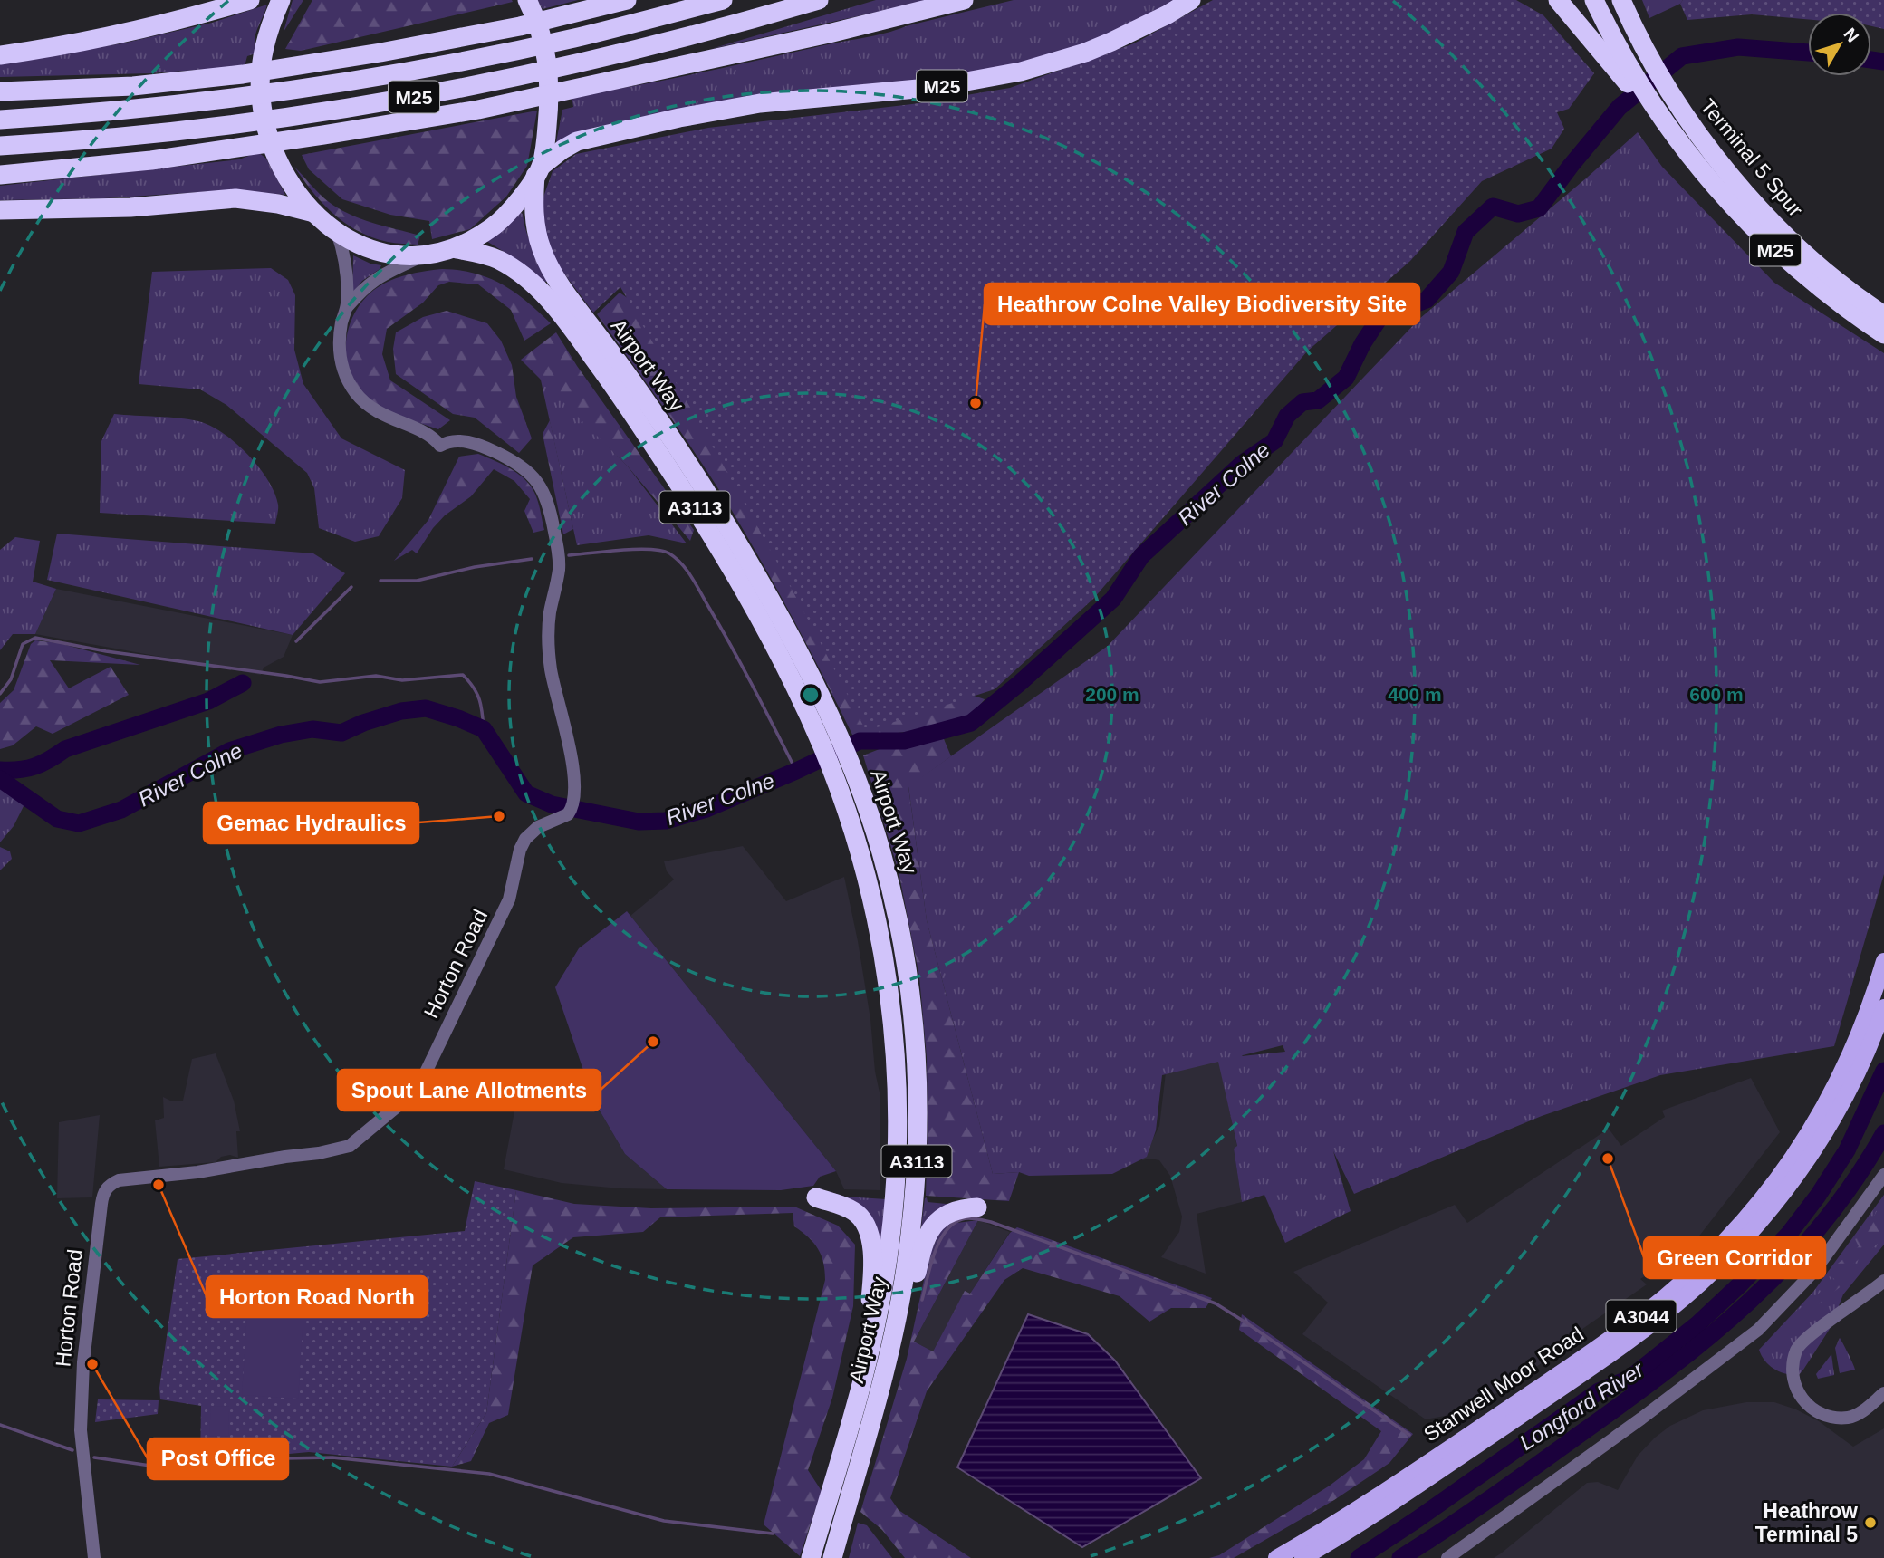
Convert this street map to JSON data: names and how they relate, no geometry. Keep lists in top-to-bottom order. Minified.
{"streets":{"highway":["M25","Terminal 5 Spur","Airport Way","A3113"],"main road":["A3044","Stanwell Moor Road"],"street":["Horton Road"]},"crossings":[["M25","Terminal 5 Spur"],["M25","Airport Way"]],"water":["River Colne","Longford River"],"places":["Heathrow Colne Valley Biodiversity Site","Gemac Hydraulics","Spout Lane Allotments","Green Corridor","Horton Road North","Post Office","Heathrow Terminal 5"],"north":"top right","rings":["200 m","400 m","600 m"]}
